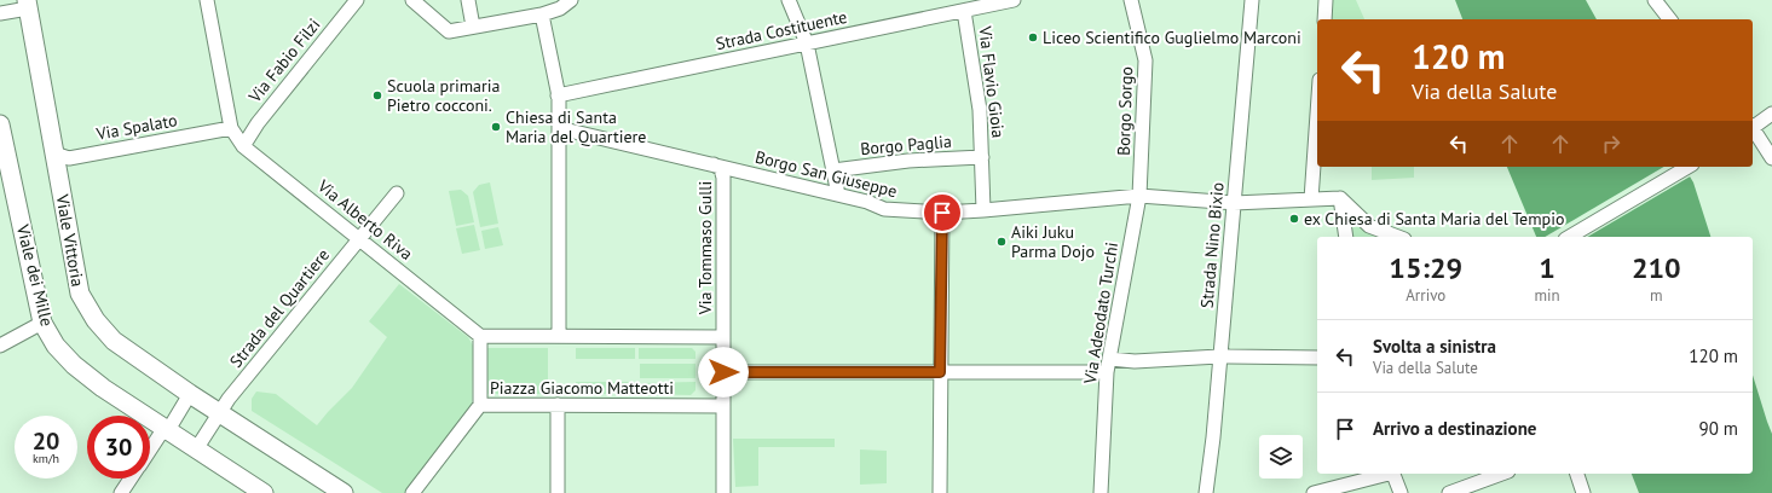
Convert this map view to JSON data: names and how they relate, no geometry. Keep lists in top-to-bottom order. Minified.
{"streets":{"main road":["Viale Vittoria","Viale dei Mille"],"street":["Strada Costituente","Via Fabio Filzi","Via Flavio Gioia","Borgo Sorgo","Via Spalato","Borgo Paglia","Borgo San Giuseppe","Via Alberto Riva","Strada Nino Bixio","Via Tommaso Gulli","Strada del Quartiere","Via Adeodato Turchi","Piazza Giacomo Matteotti"]},"crossings":[["Strada Costituente","Via Flavio Gioia"],["Via Fabio Filzi","Via Alberto Riva"],["Via Flavio Gioia","Borgo Paglia"],["Via Flavio Gioia","Borgo San Giuseppe"],["Borgo Sorgo","Borgo San Giuseppe"],["Borgo Sorgo","Via Adeodato Turchi"],["Via Spalato","Via Alberto Riva"],["Via Spalato","Viale Vittoria"],["Borgo San Giuseppe","Strada Nino Bixio"],["Borgo San Giuseppe","Via Tommaso Gulli"],["Borgo San Giuseppe","Via Adeodato Turchi"],["Via Alberto Riva","Strada del Quartiere"],["Via Alberto Riva","Piazza Giacomo Matteotti"],["Viale Vittoria","Strada del Quartiere"],["Viale dei Mille","Strada del Quartiere"]],"places":["Liceo Scientifico Guglielmo Marconi","Scuola primaria Pietro cocconi.","Chiesa di Santa Maria del Quartiere","ex Chiesa di Santa Maria del Tempio","Aiki Juku Parma Dojo"],"page":{"turn":["120 m","Via della Salute"],"eta":["15:29","Arrivo","1","min","210","m"],"list":[{"name":"Svolta a sinistra","note":"Via della Salute","value":"120 m"},{"name":"Arrivo a destinazione","value":"90 m"}],"speed":"20 km/h","limit":"30"}}
